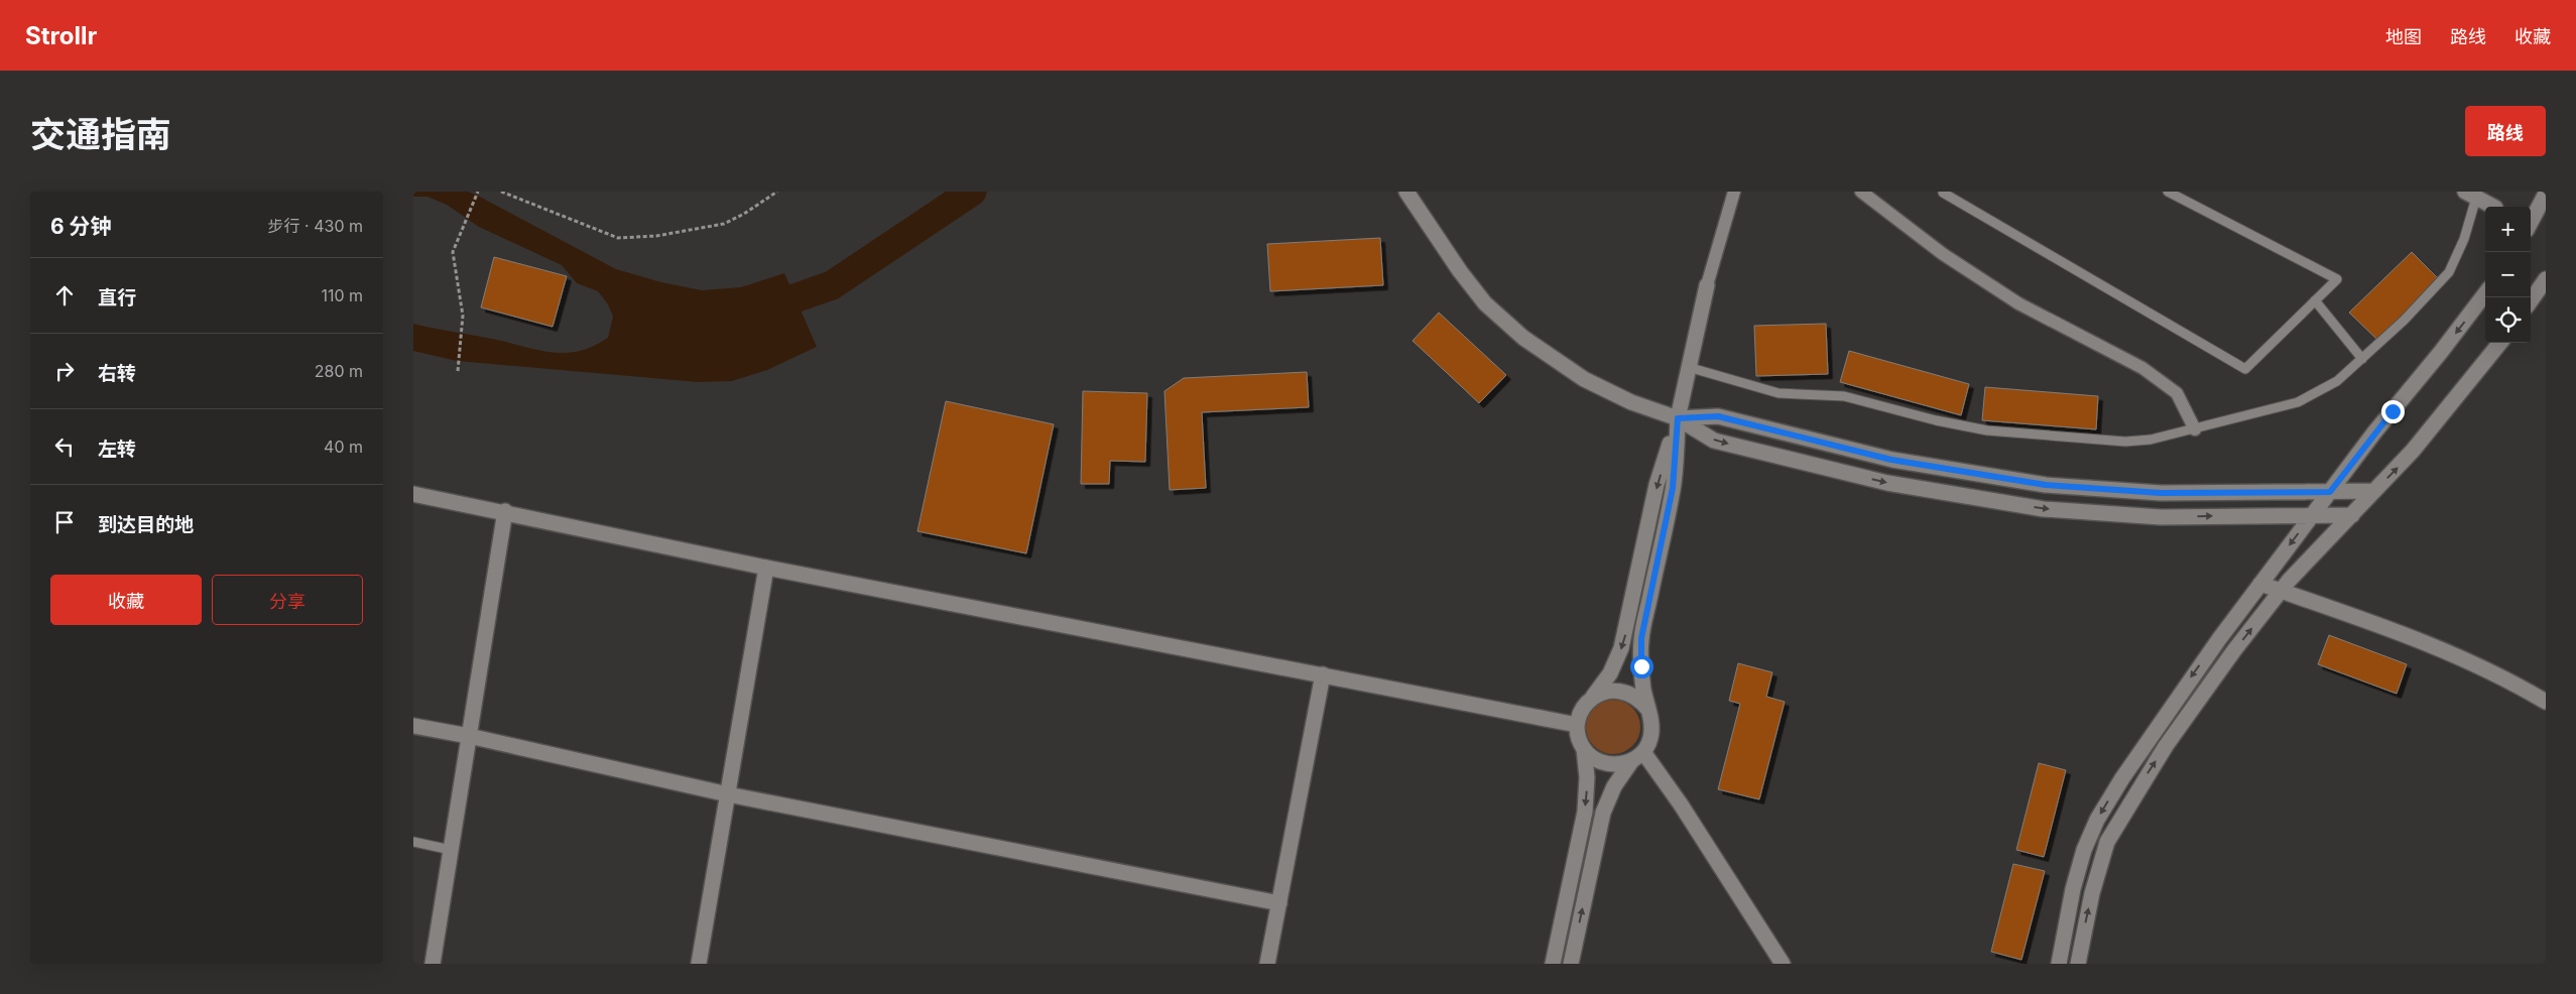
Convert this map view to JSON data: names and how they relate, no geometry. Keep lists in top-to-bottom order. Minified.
{"page":{"header":"Strollr","nav":["地图","路线","收藏"],"title":"交通指南","buttons":["路线",["收藏","分享"]],"heading":["6 分钟","步行 · 430 m"],"map_buttons":["+","−"],"list":[["直行","110 m"],["右转","280 m"],["左转","40 m"],"到达目的地"]}}
